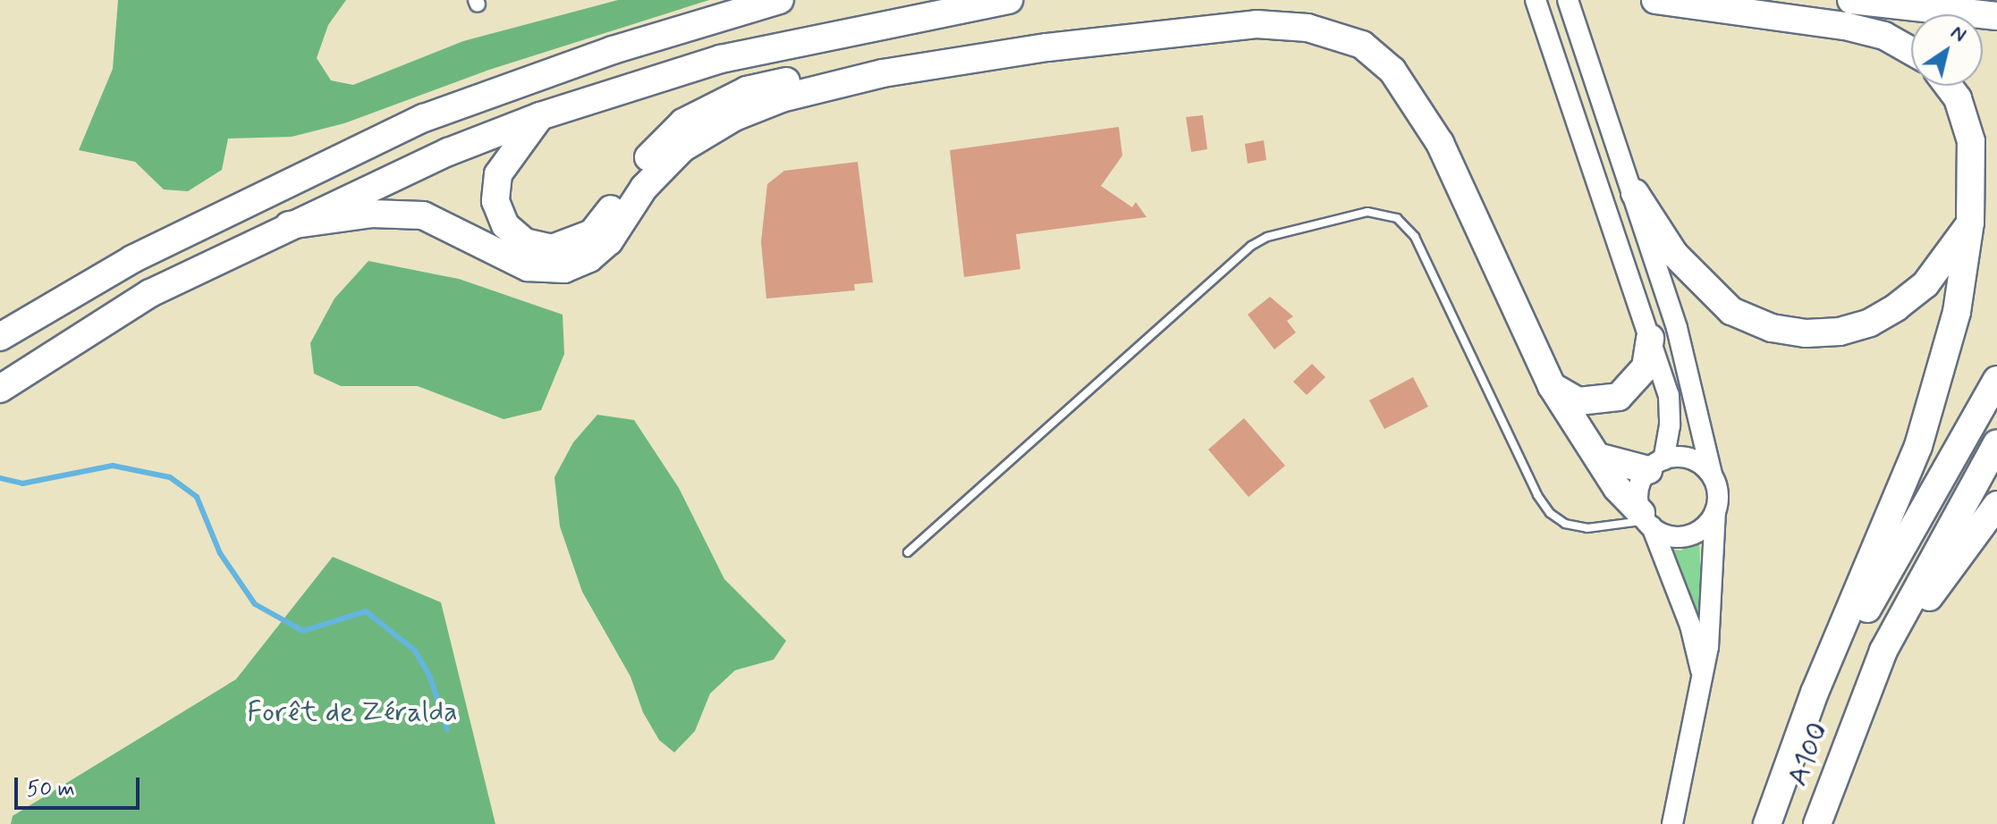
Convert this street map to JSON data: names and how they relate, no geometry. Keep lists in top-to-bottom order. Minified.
{"streets":{"highway":["A100"]},"parks":["Forêt de Zéralda"],"scale_bar":"50 m","north":"top right"}
